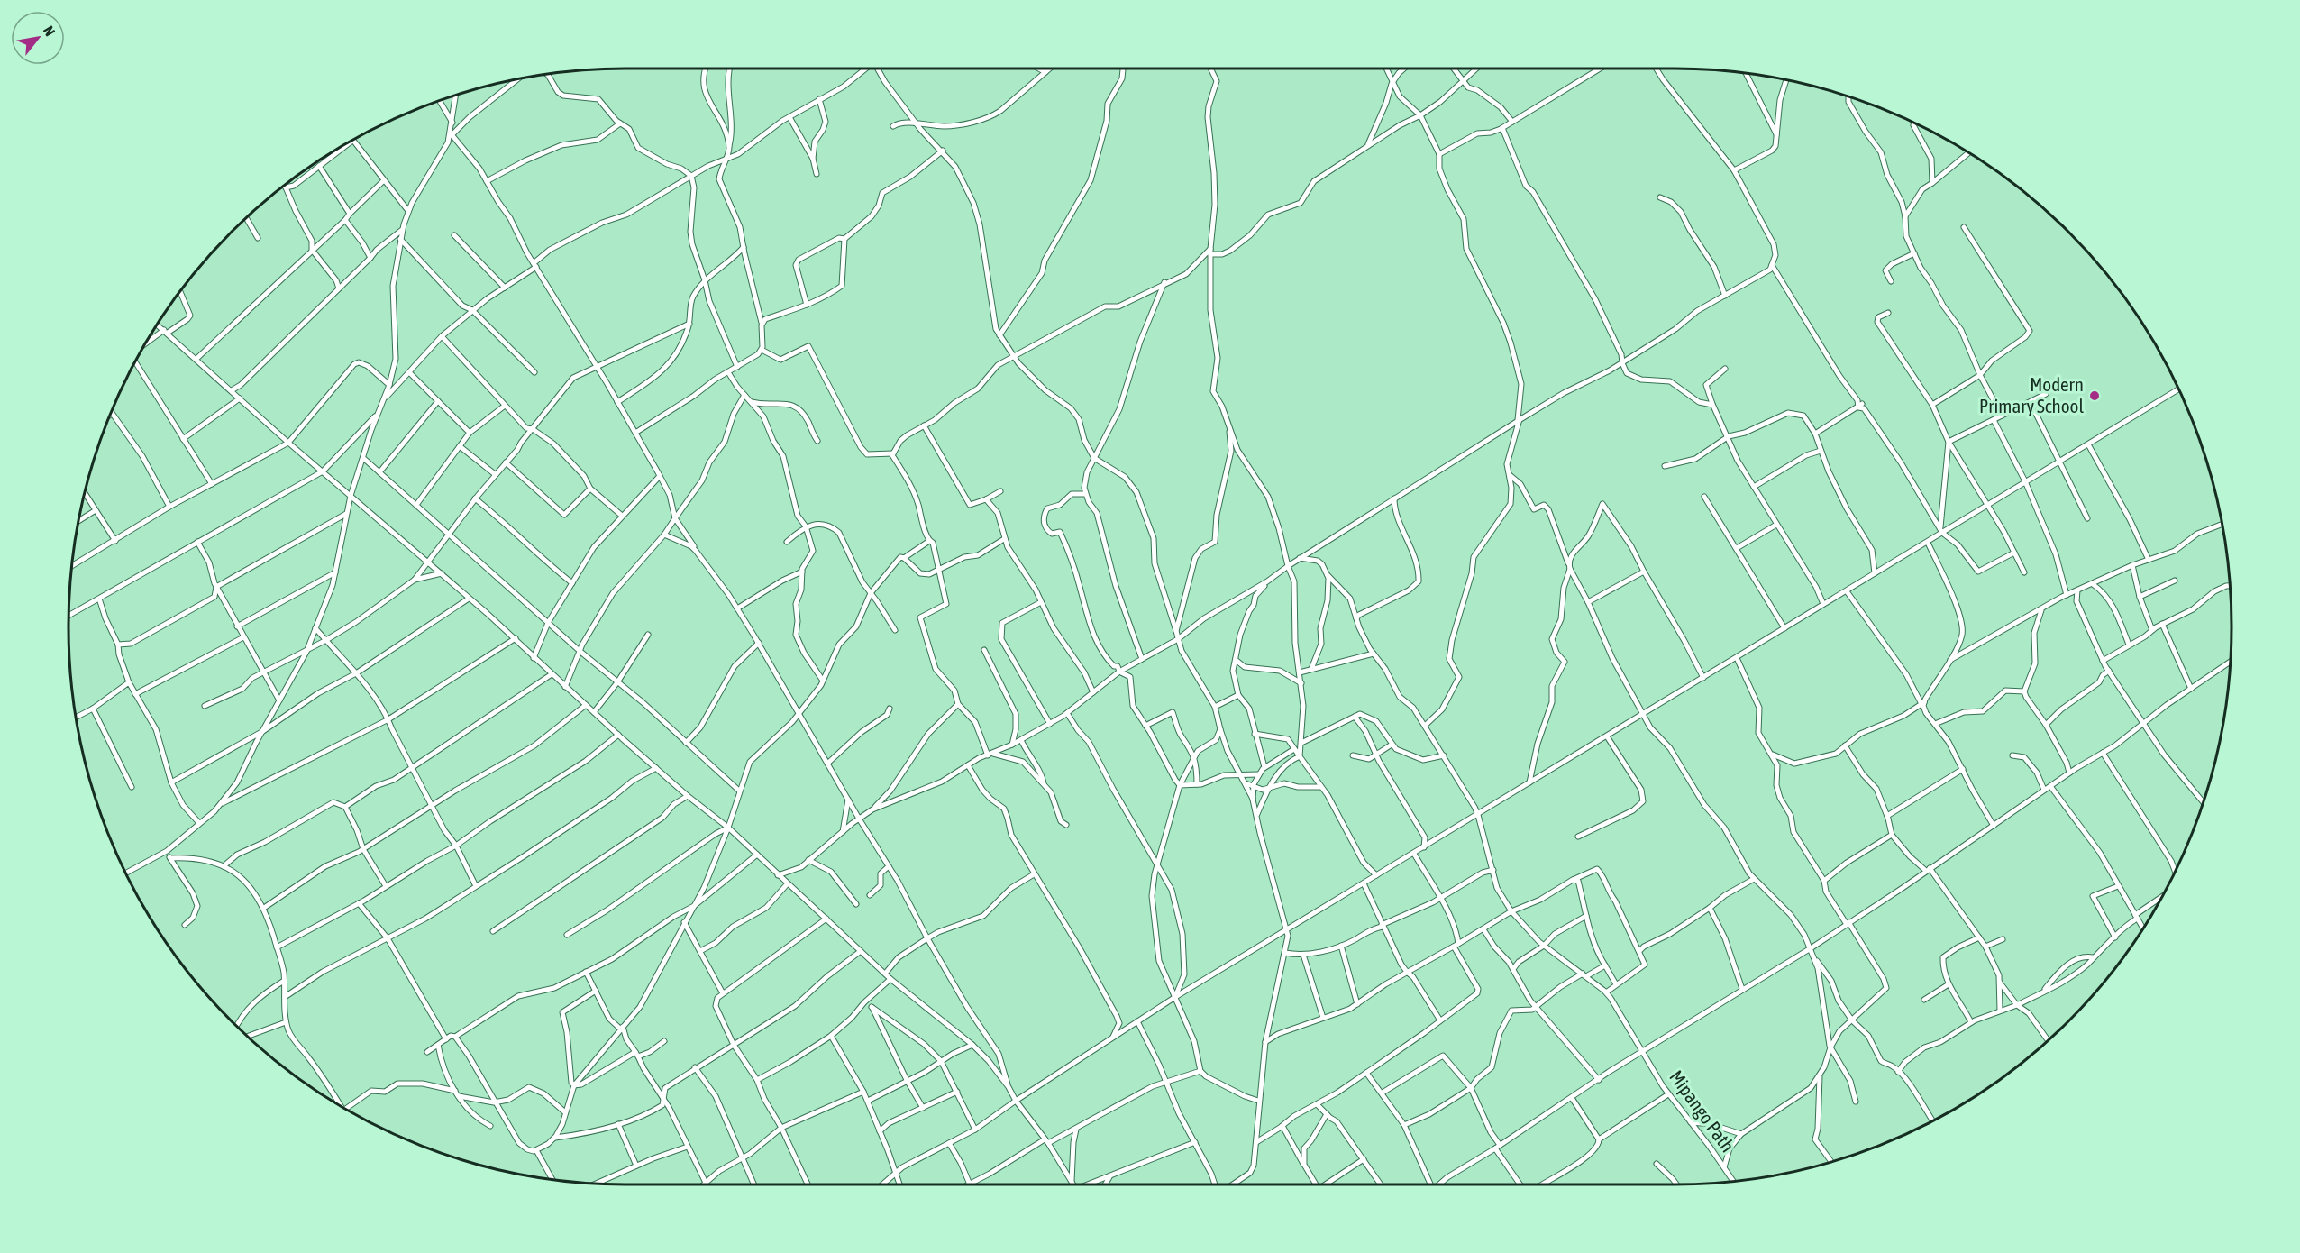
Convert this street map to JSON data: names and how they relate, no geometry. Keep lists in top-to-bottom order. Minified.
{"streets":{"street":["Mipango Path"]},"places":["Modern Primary School"],"north":"top right"}
